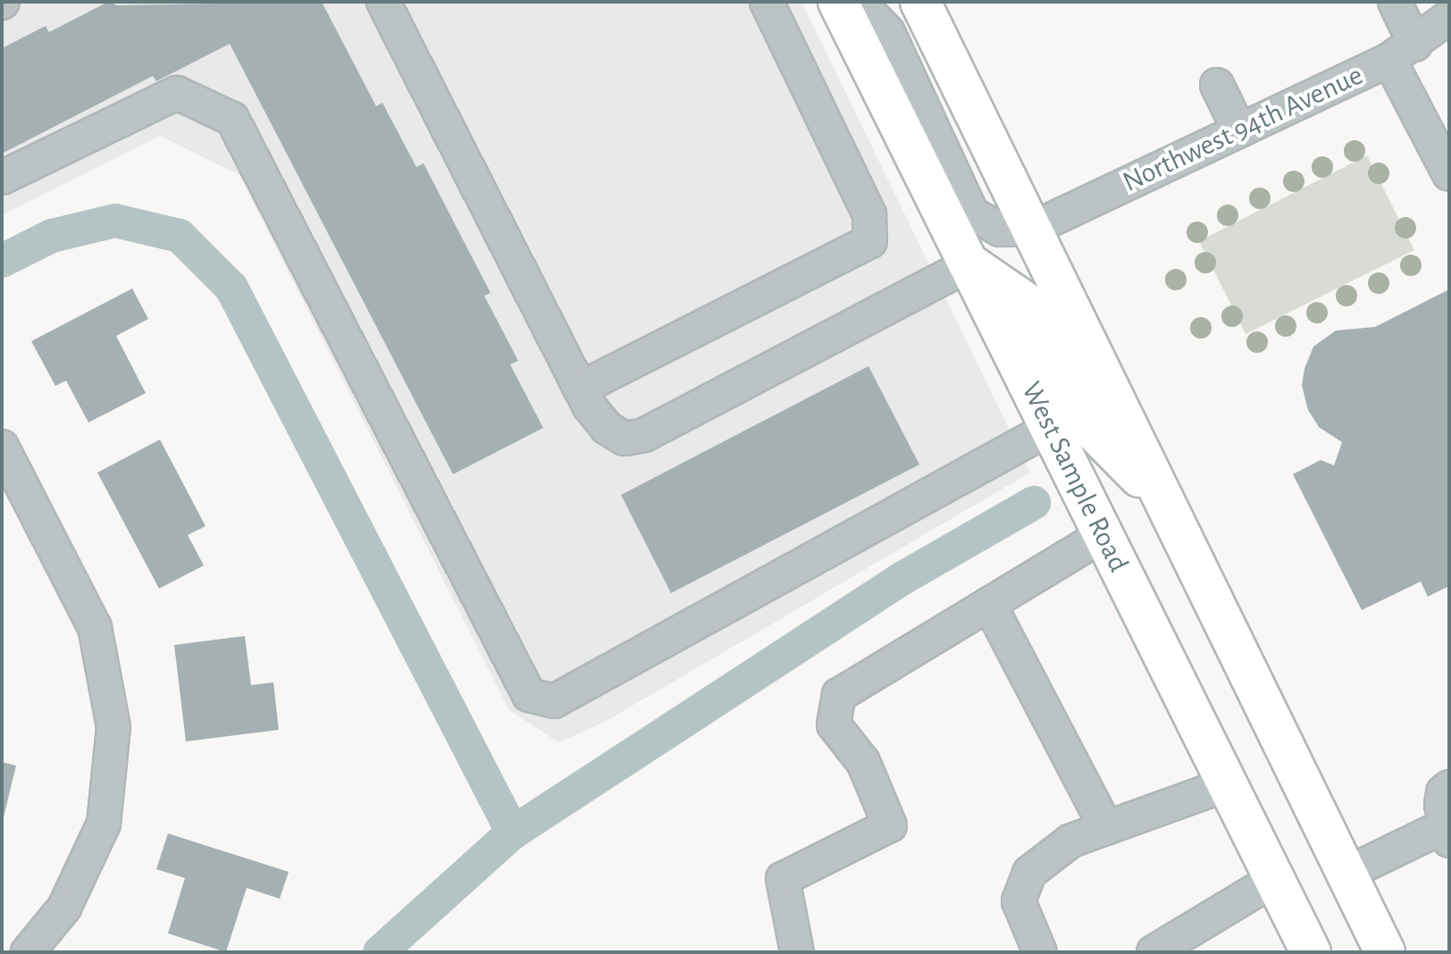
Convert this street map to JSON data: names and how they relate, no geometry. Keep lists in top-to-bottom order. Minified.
{"streets":{"main road":["West Sample Road"],"street":["Northwest 94th Avenue"]}}
